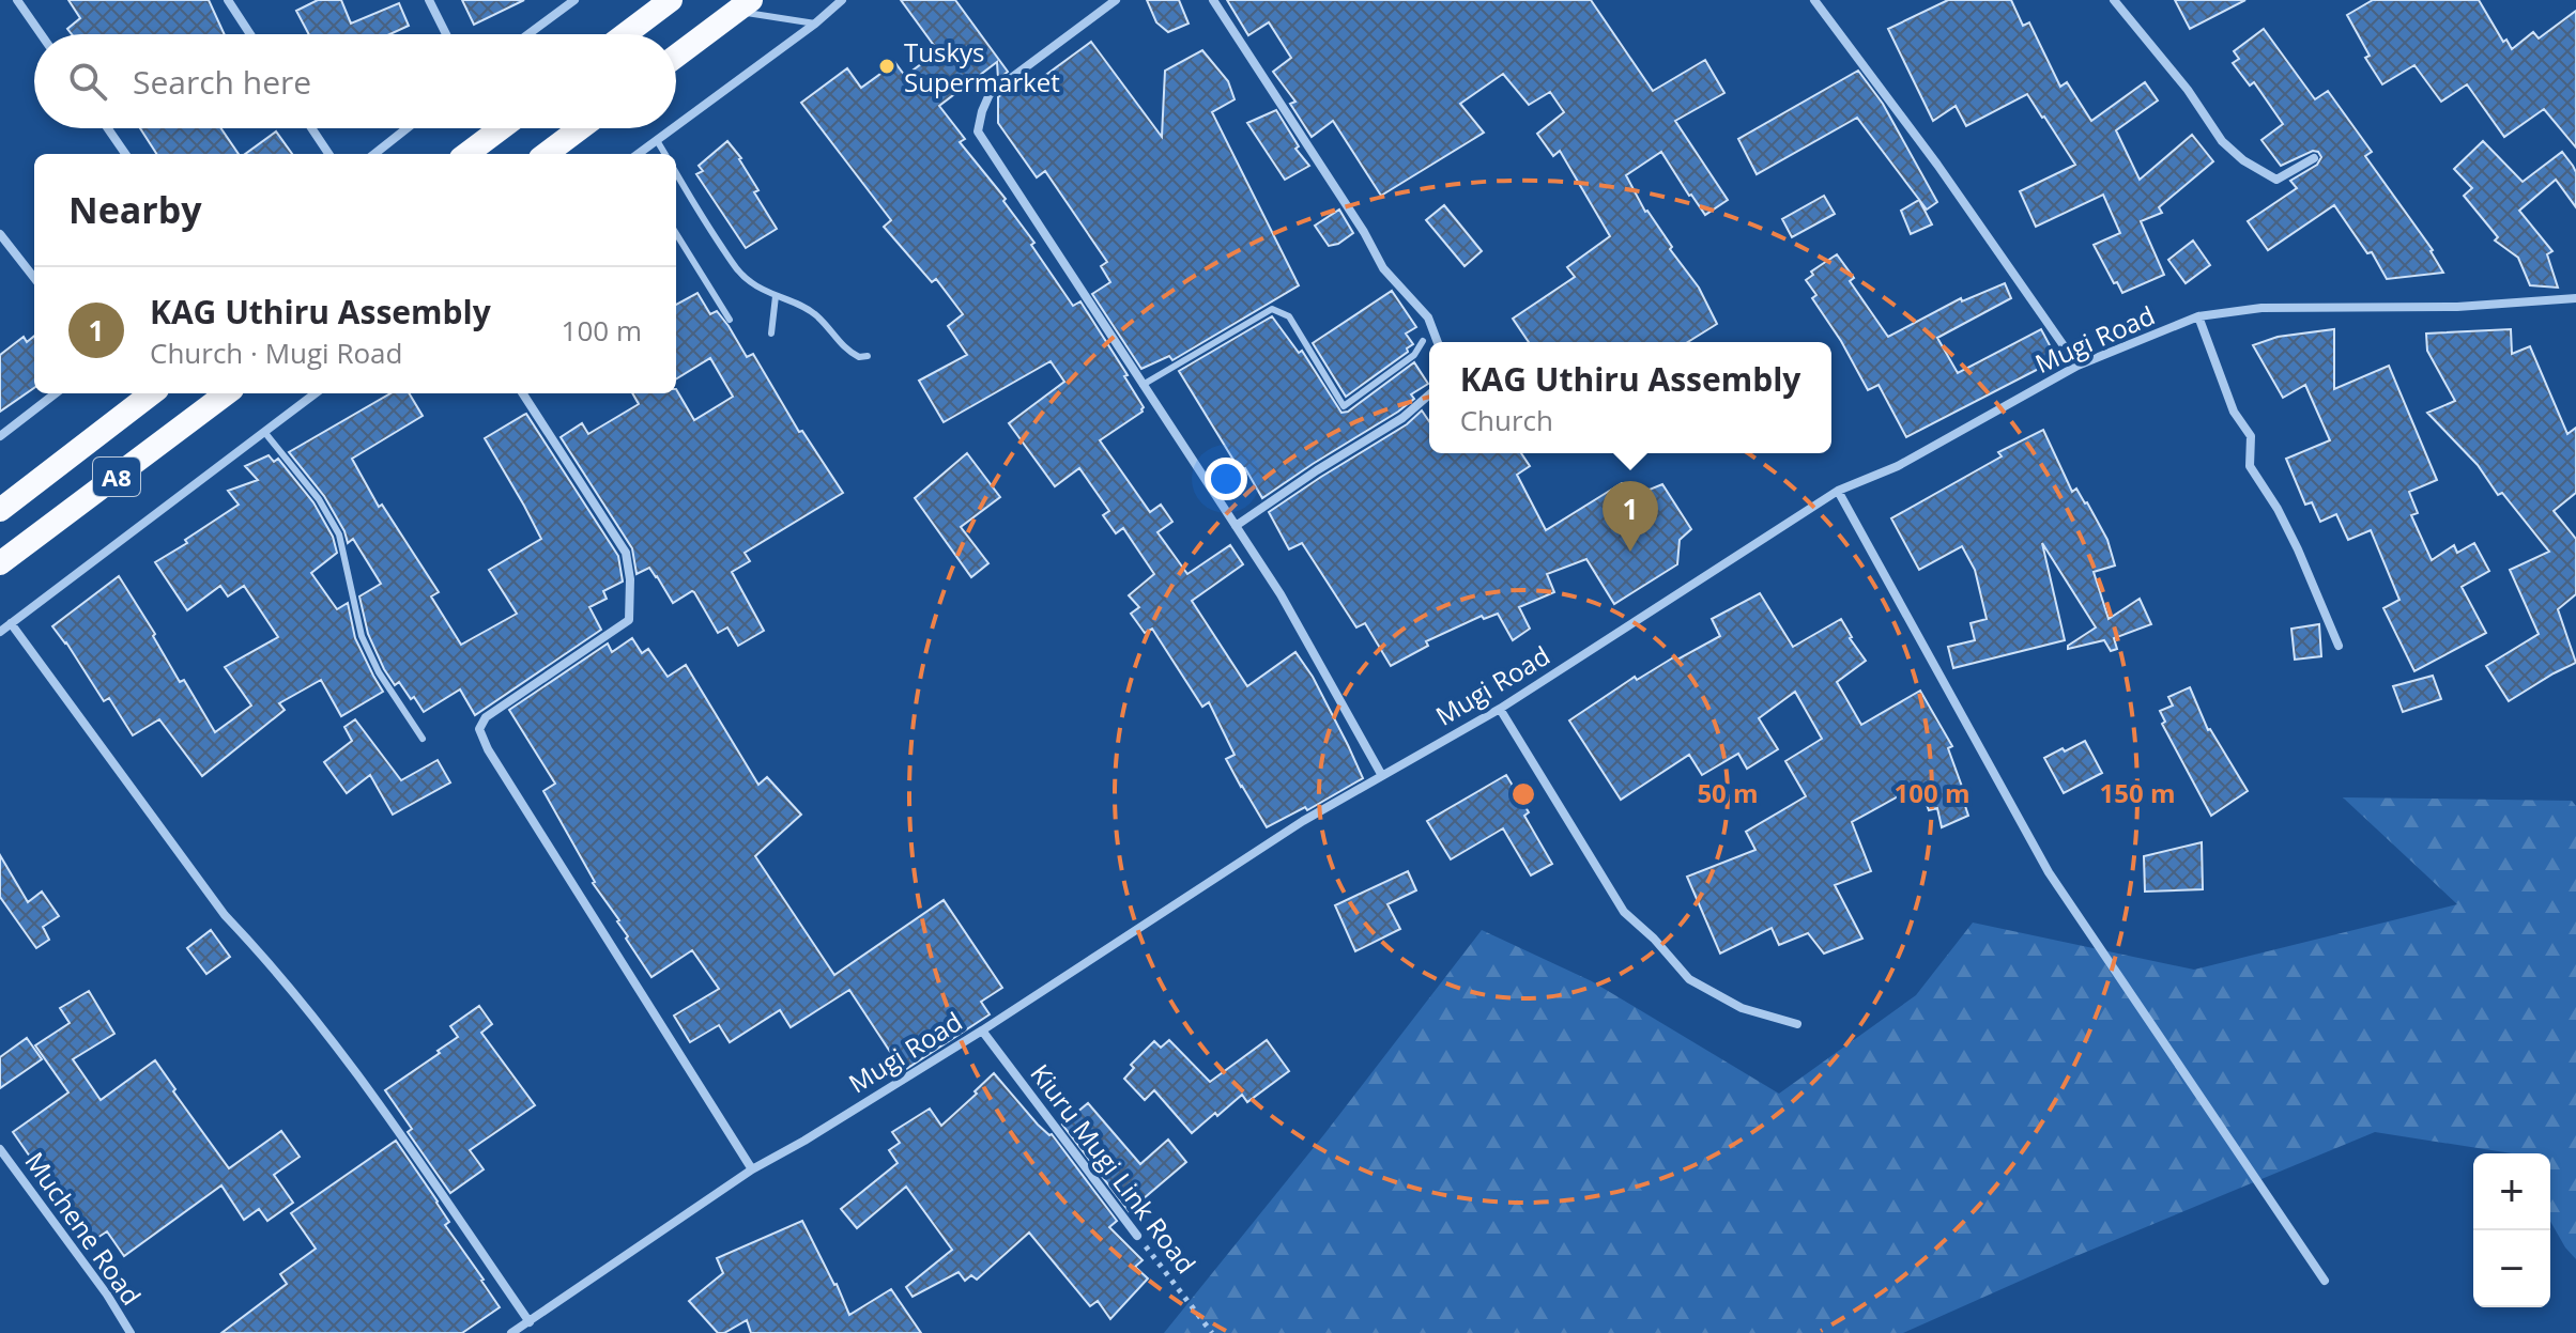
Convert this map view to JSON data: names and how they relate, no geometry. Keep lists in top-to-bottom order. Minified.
{"streets":{"highway":["A8"],"street":["Mugi Road","Kiuru Mugi Link Road","Muchene Road"]},"crossings":[["Mugi Road","Kiuru Mugi Link Road"]],"places":["Tuskys Supermarket"],"page":{"search":"Search here","heading":"Nearby","list":[{"mark":"1","name":"KAG Uthiru Assembly","note":"Church · Mugi Road","value":"100 m"}],"popup":["KAG Uthiru Assembly","Church"],"pins":"1","map_buttons":["+","−"]},"rings":["50 m","100 m","150 m"]}
